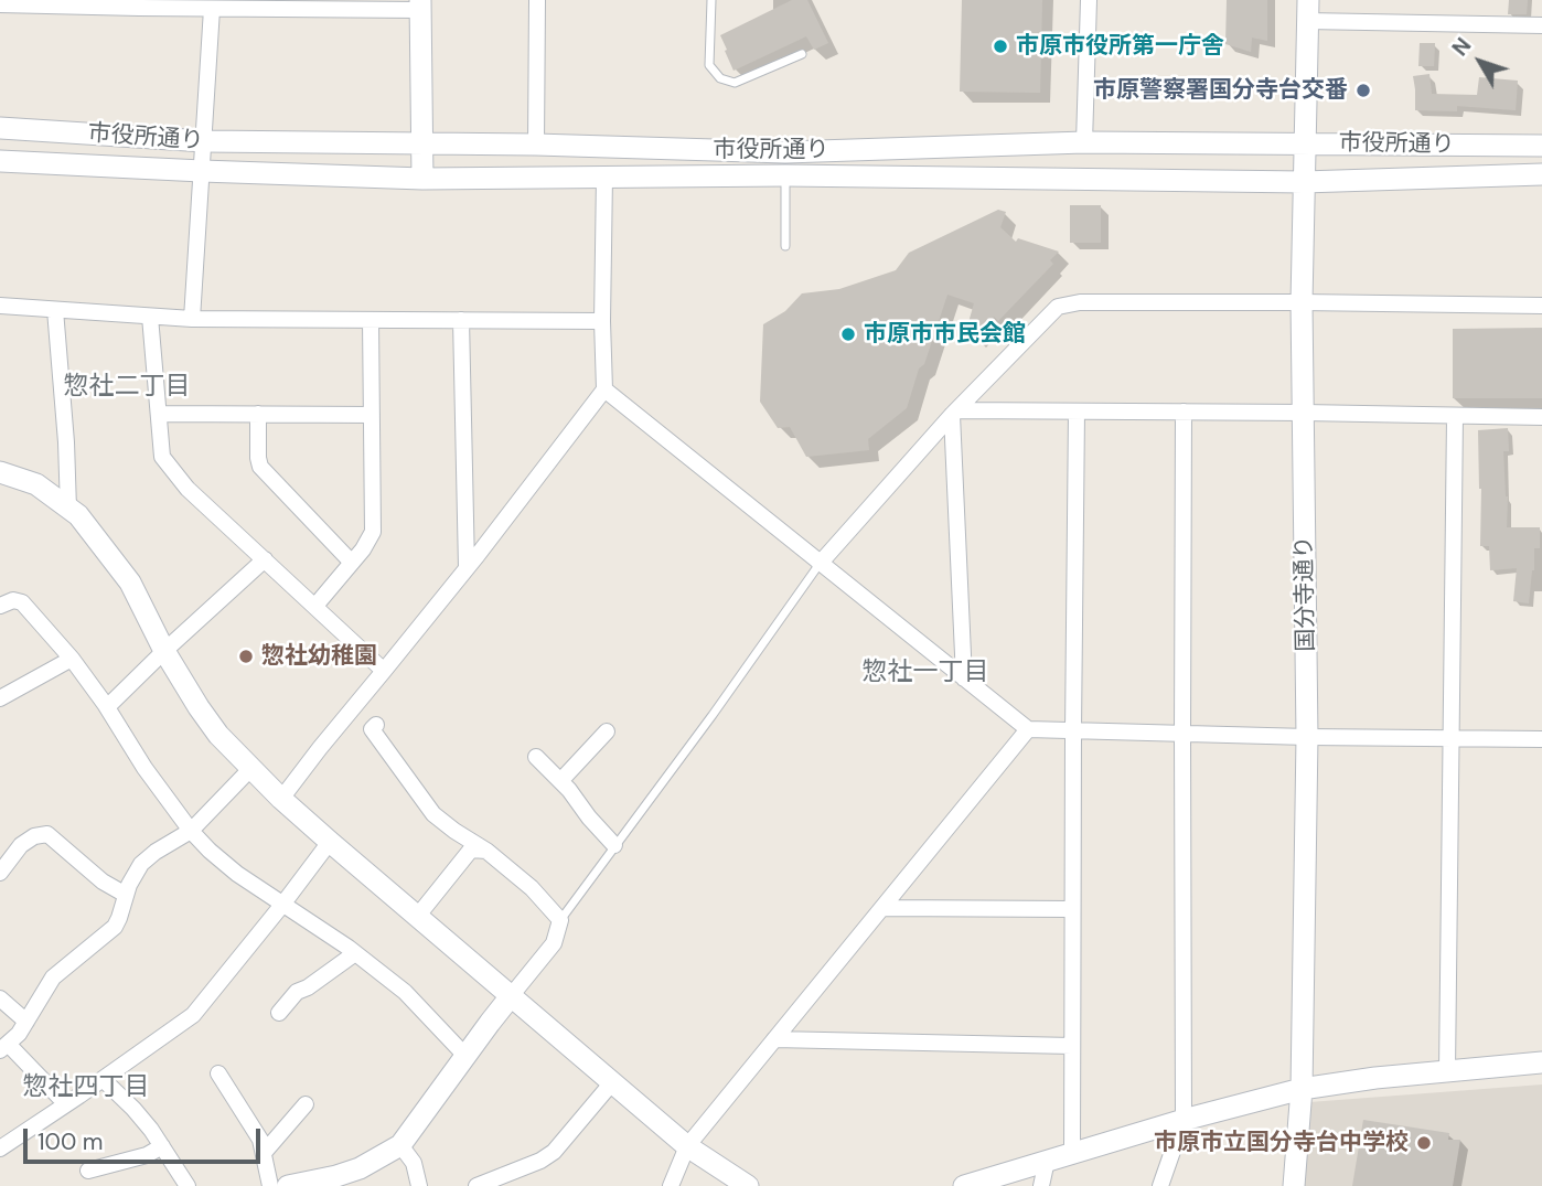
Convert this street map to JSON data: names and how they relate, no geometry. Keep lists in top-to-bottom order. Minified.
{"streets":{"street":["市役所通り","国分寺通り"]},"crossings":[["市役所通り","国分寺通り"]],"districts":["惣社二丁目","惣社一丁目","惣社四丁目"],"places":["市原市役所第一庁舎","市原警察署国分寺台交番","市原市市民会館","惣社幼稚園","市原市立国分寺台中学校"],"scale_bar":"100 m","north":"top left"}
